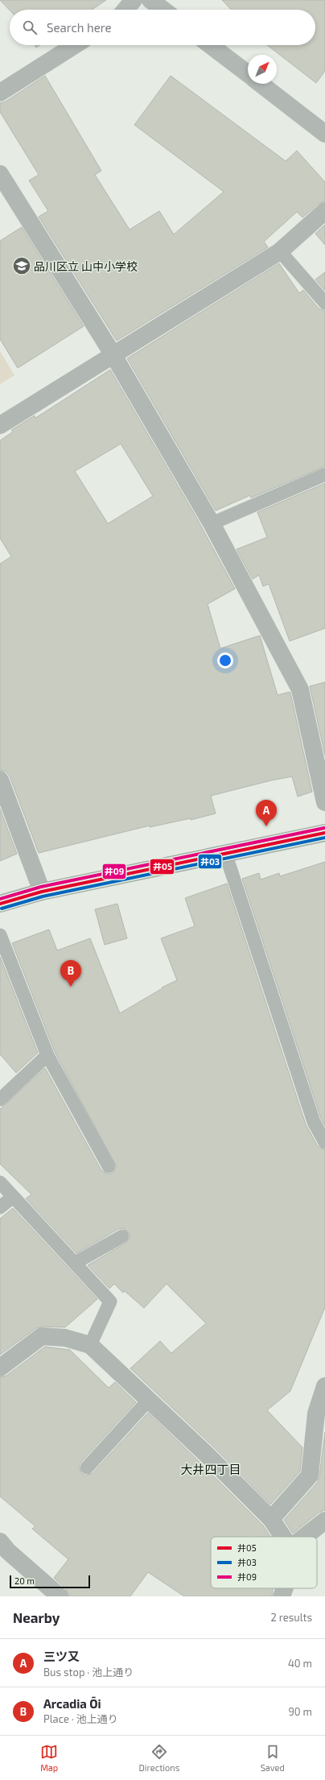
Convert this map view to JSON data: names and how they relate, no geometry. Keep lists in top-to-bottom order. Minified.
{"districts":["大井四丁目"],"places":{"school or university":["品川区立 山中小学校"]},"lines":["transit line 井09","transit line 井05","transit line 井03"],"legend":["井05","井03","井09"],"scale_bar":"20 m","north":"top right","page":{"search":"Search here","pins":["A","B"],"scale":"20 m","heading":["Nearby","2 results"],"list":[{"mark":"A","name":"三ツ又","note":"Bus stop · 池上通り","value":"40 m"},{"mark":"B","name":"Arcadia Ōi","note":"Place · 池上通り","value":"90 m"}],"nav":["Map","Directions","Saved"]}}
